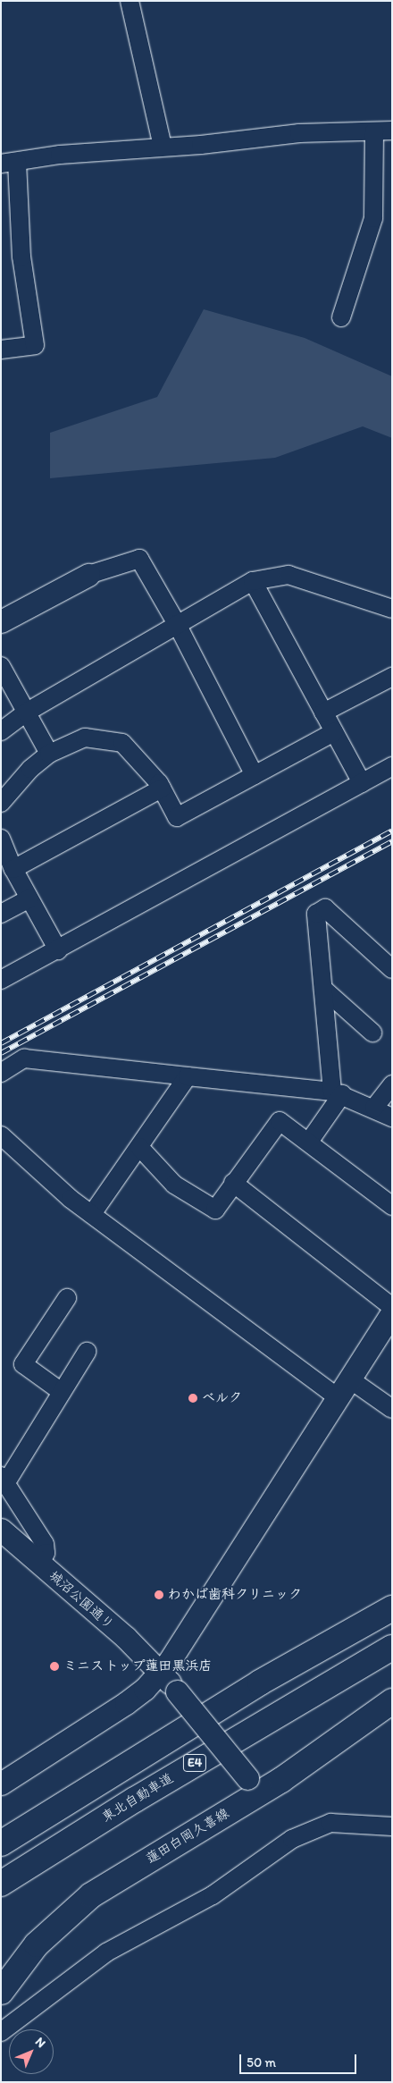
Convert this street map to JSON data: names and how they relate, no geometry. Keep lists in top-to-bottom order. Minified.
{"streets":{"main road":["E4","東北自動車道","蓮田白岡久喜線"],"street":["城沼公園通り"]},"crossings":[["城沼公園通り","蓮田白岡久喜線"]],"places":["ベルク","わかば歯科クリニック","ミニストップ蓮田黒浜店"],"scale_bar":"50 m","north":"top right"}
